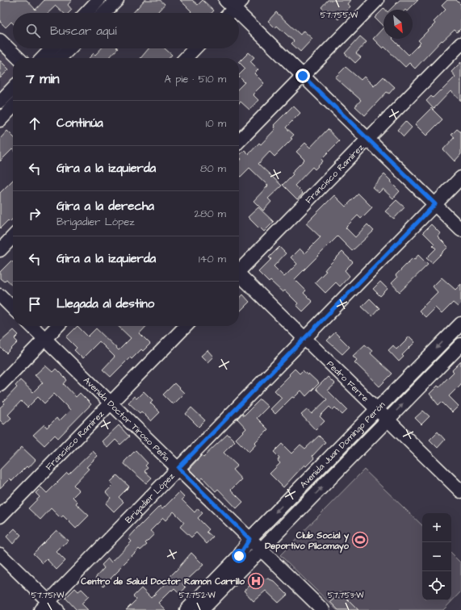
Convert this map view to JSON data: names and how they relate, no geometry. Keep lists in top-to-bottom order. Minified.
{"streets":{"street":["Francisco Ramírez","Pedro Ferre","Avenida Doctor Tiroso Peña","Avenida Juan Domingo Perón","Brigadier López"]},"crossings":[["Francisco Ramírez","Avenida Doctor Tiroso Peña"],["Pedro Ferre","Avenida Juan Domingo Perón"],["Pedro Ferre","Brigadier López"],["Avenida Doctor Tiroso Peña","Avenida Juan Domingo Perón"],["Avenida Doctor Tiroso Peña","Brigadier López"]],"places":{"sports":["Club Social y Deportivo Pilcomayo"],"hospital":["Centro de Salud Doctor Ramon Carrillo"]},"north":"bottom right","page":{"search":"Buscar aquí","heading":["7 min","A pie · 510 m"],"list":[["Continúa","10 m"],["Gira a la izquierda","80 m"],["Gira a la derecha","Brigadier López","280 m"],["Gira a la izquierda","140 m"],"Llegada al destino"],"map_buttons":["+","−"]},"coordinates":["57.755°W","57.751°W","57.752°W","57.753°W"]}
